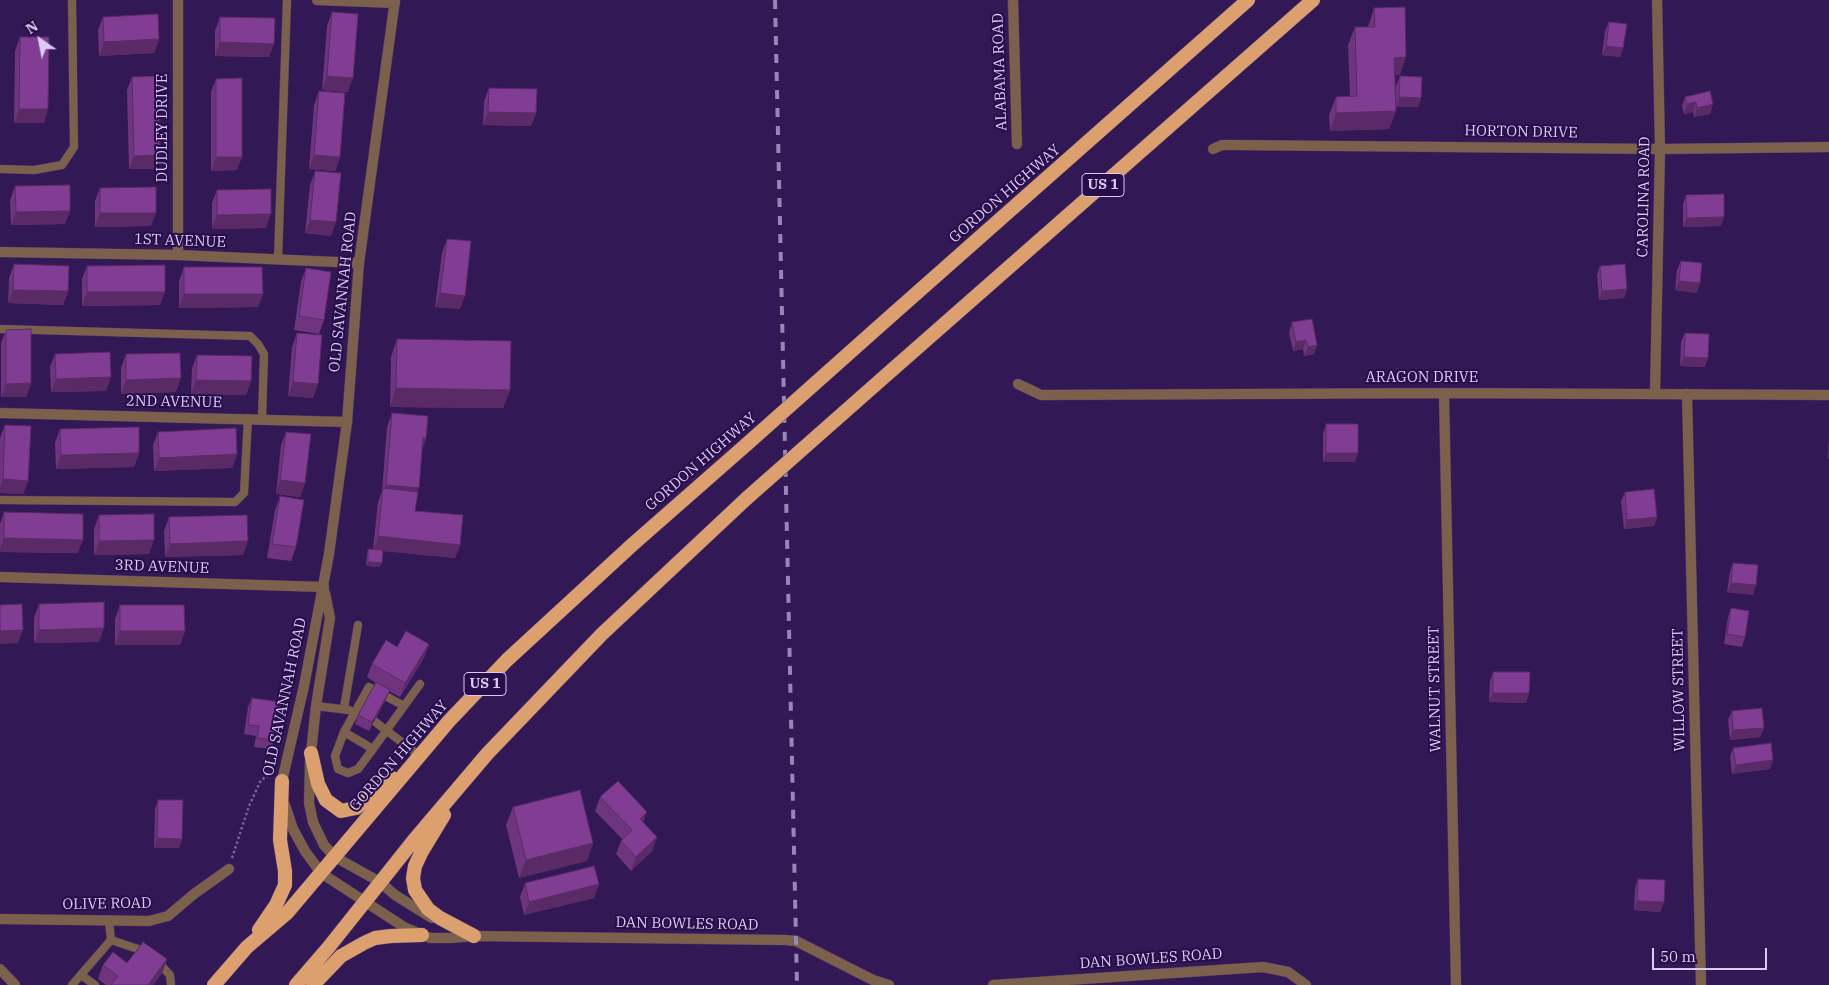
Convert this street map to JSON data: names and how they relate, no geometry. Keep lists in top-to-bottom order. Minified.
{"streets":{"highway":["US 1","GORDON HIGHWAY"],"street":["ALABAMA ROAD","DUDLEY DRIVE","HORTON DRIVE","CAROLINA ROAD","1ST AVENUE","OLD SAVANNAH ROAD","ARAGON DRIVE","2ND AVENUE","3RD AVENUE","WALNUT STREET","WILLOW STREET","OLIVE ROAD","DAN BOWLES ROAD"]},"crossings":[["DUDLEY DRIVE","1ST AVENUE"],["HORTON DRIVE","CAROLINA ROAD"],["US 1","OLD SAVANNAH ROAD"],["US 1","DAN BOWLES ROAD"],["GORDON HIGHWAY","OLD SAVANNAH ROAD"],["CAROLINA ROAD","ARAGON DRIVE"],["1ST AVENUE","OLD SAVANNAH ROAD"],["OLD SAVANNAH ROAD","2ND AVENUE"],["OLD SAVANNAH ROAD","3RD AVENUE"],["OLD SAVANNAH ROAD","DAN BOWLES ROAD"],["ARAGON DRIVE","WALNUT STREET"],["ARAGON DRIVE","WILLOW STREET"]],"scale_bar":"50 m","north":"top left"}
